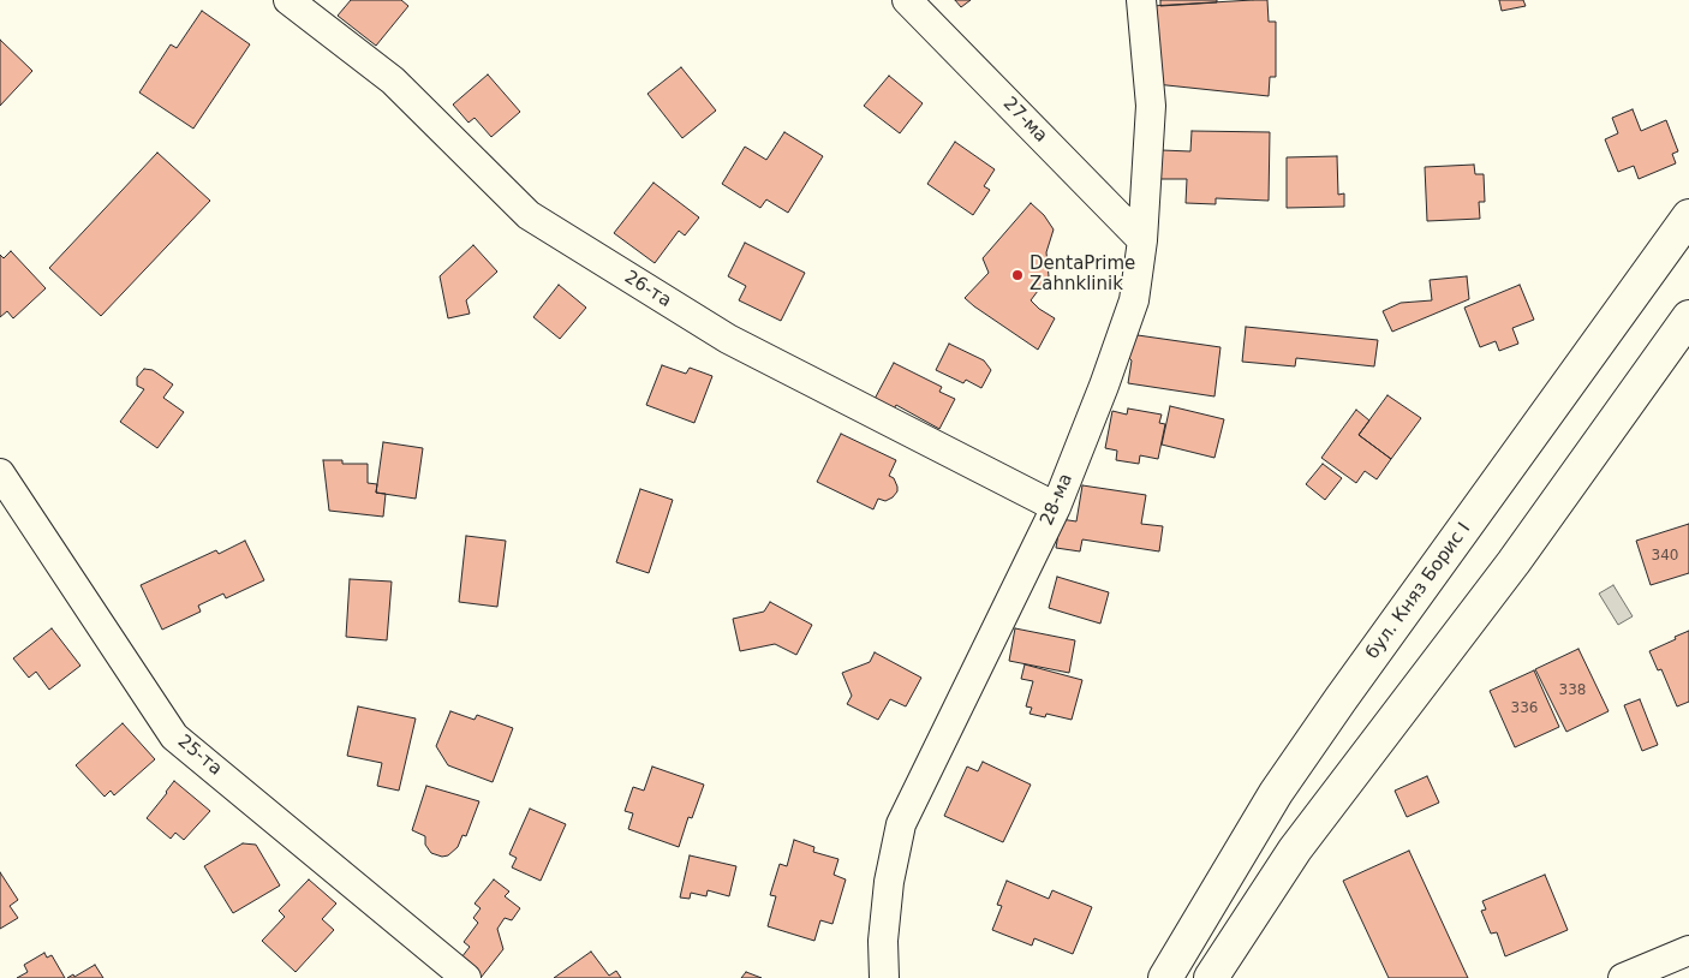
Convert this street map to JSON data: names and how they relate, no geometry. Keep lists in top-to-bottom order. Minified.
{"streets":{"highway":["бул. Княз Борис I"],"street":["27-ма","26-та","28-ма","25-та"]},"crossings":[["27-ма","28-ма"],["26-та","28-ма"]],"places":["DentaPrime Zahnklinik"],"house_numbers":["340","338","336"]}
